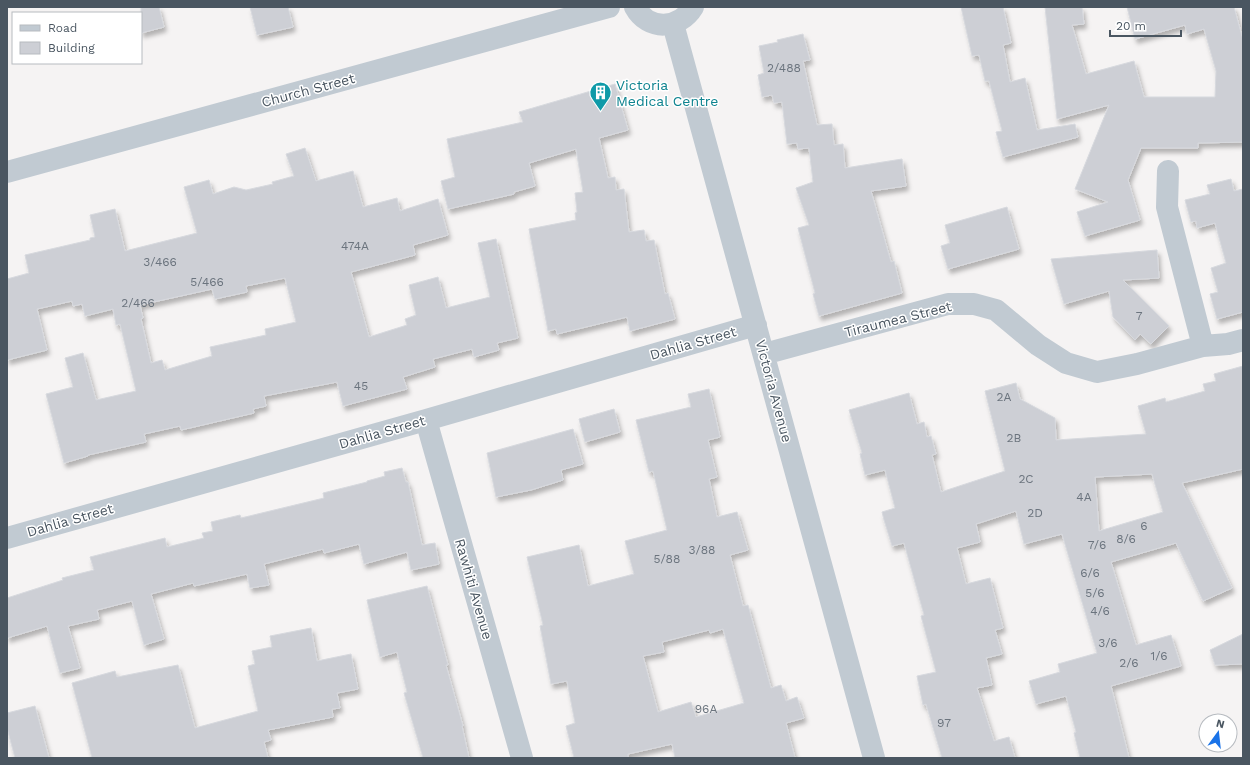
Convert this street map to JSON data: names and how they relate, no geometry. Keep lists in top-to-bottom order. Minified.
{"streets":{"street":["Church Street","Tiraumea Street","Dahlia Street","Victoria Avenue","Rawhiti Avenue"]},"crossings":[["Tiraumea Street","Victoria Avenue"],["Dahlia Street","Victoria Avenue"],["Dahlia Street","Rawhiti Avenue"]],"places":{"building":["Victoria Medical Centre"]},"house_numbers":["2/488","474A","3/466","5/466","2/466","7","45","2A","2B","2C","4A","2D","6","8/6","7/6","3/88","5/88","6/6","5/6","4/6","3/6","1/6","2/6","96A","97"],"legend":["Road","Building"],"scale_bar":"20 m","north":"top"}
